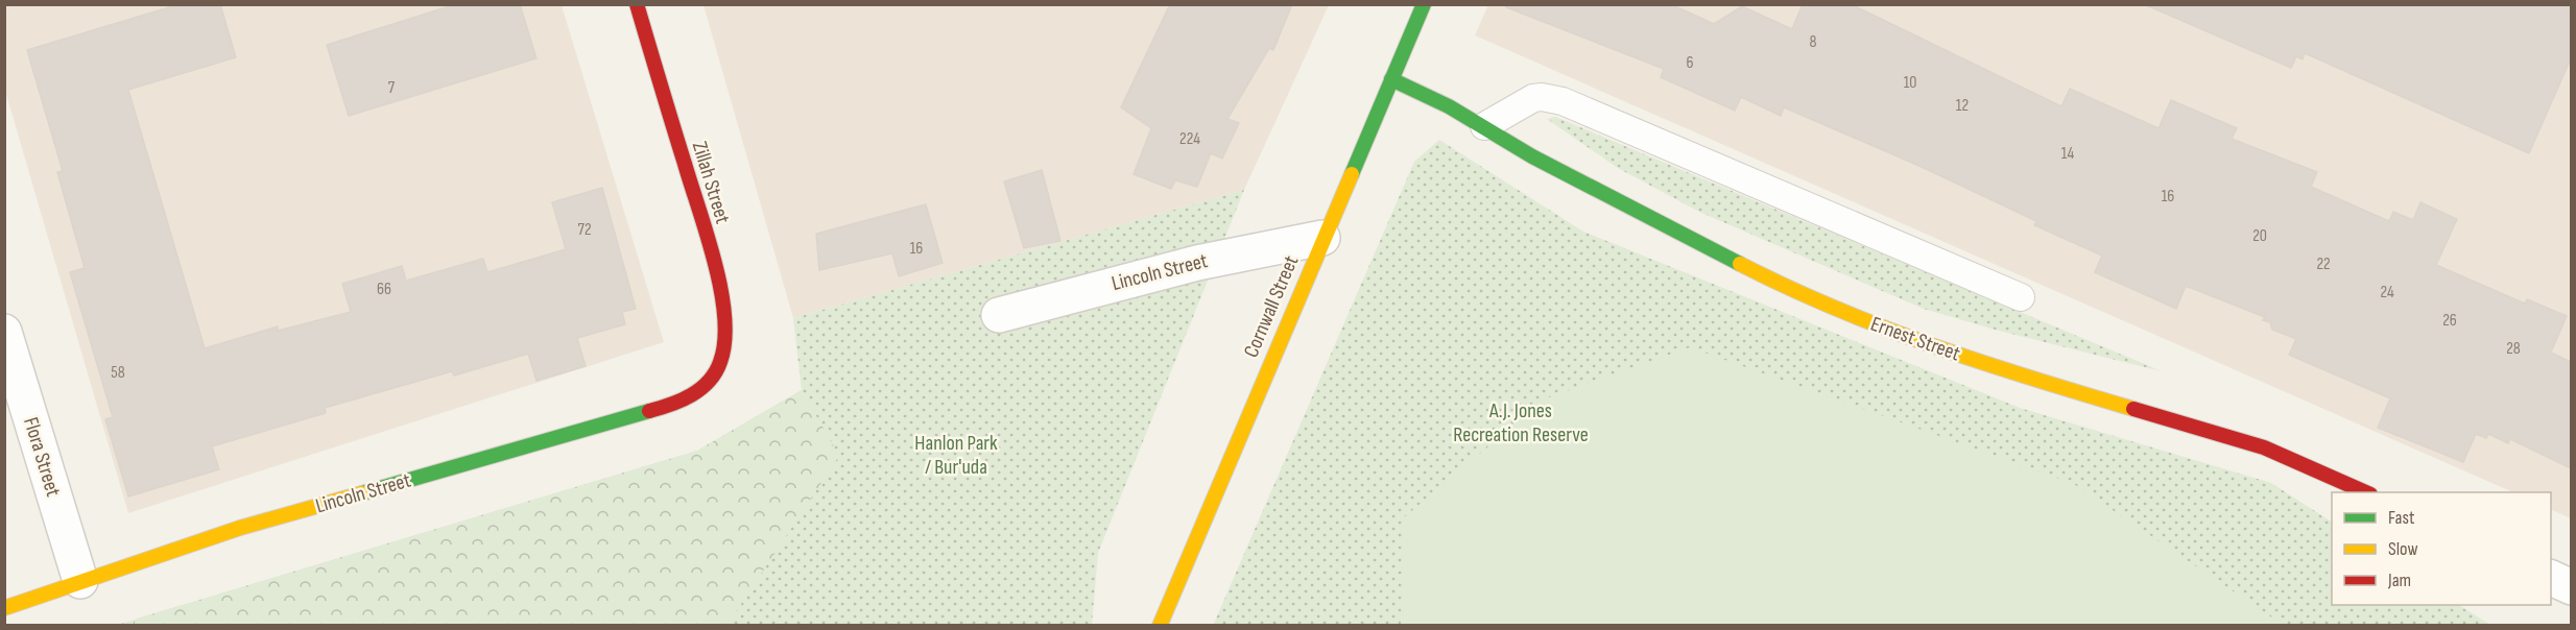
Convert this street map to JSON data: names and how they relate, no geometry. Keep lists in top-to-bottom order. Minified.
{"streets":{"street":["Zillah Street","Lincoln Street","Cornwall Street","Ernest Street","Flora Street"]},"crossings":[["Zillah Street","Lincoln Street"],["Lincoln Street","Cornwall Street"],["Lincoln Street","Flora Street"],["Cornwall Street","Ernest Street"]],"parks":["A.J. Jones Recreation Reserve","Hanlon Park / Bur'uda"],"house_numbers":["8","6","10","7","12","224","14","16","72","20","16","22","66","24","26","28","58"],"legend":["Fast","Slow","Jam"]}
